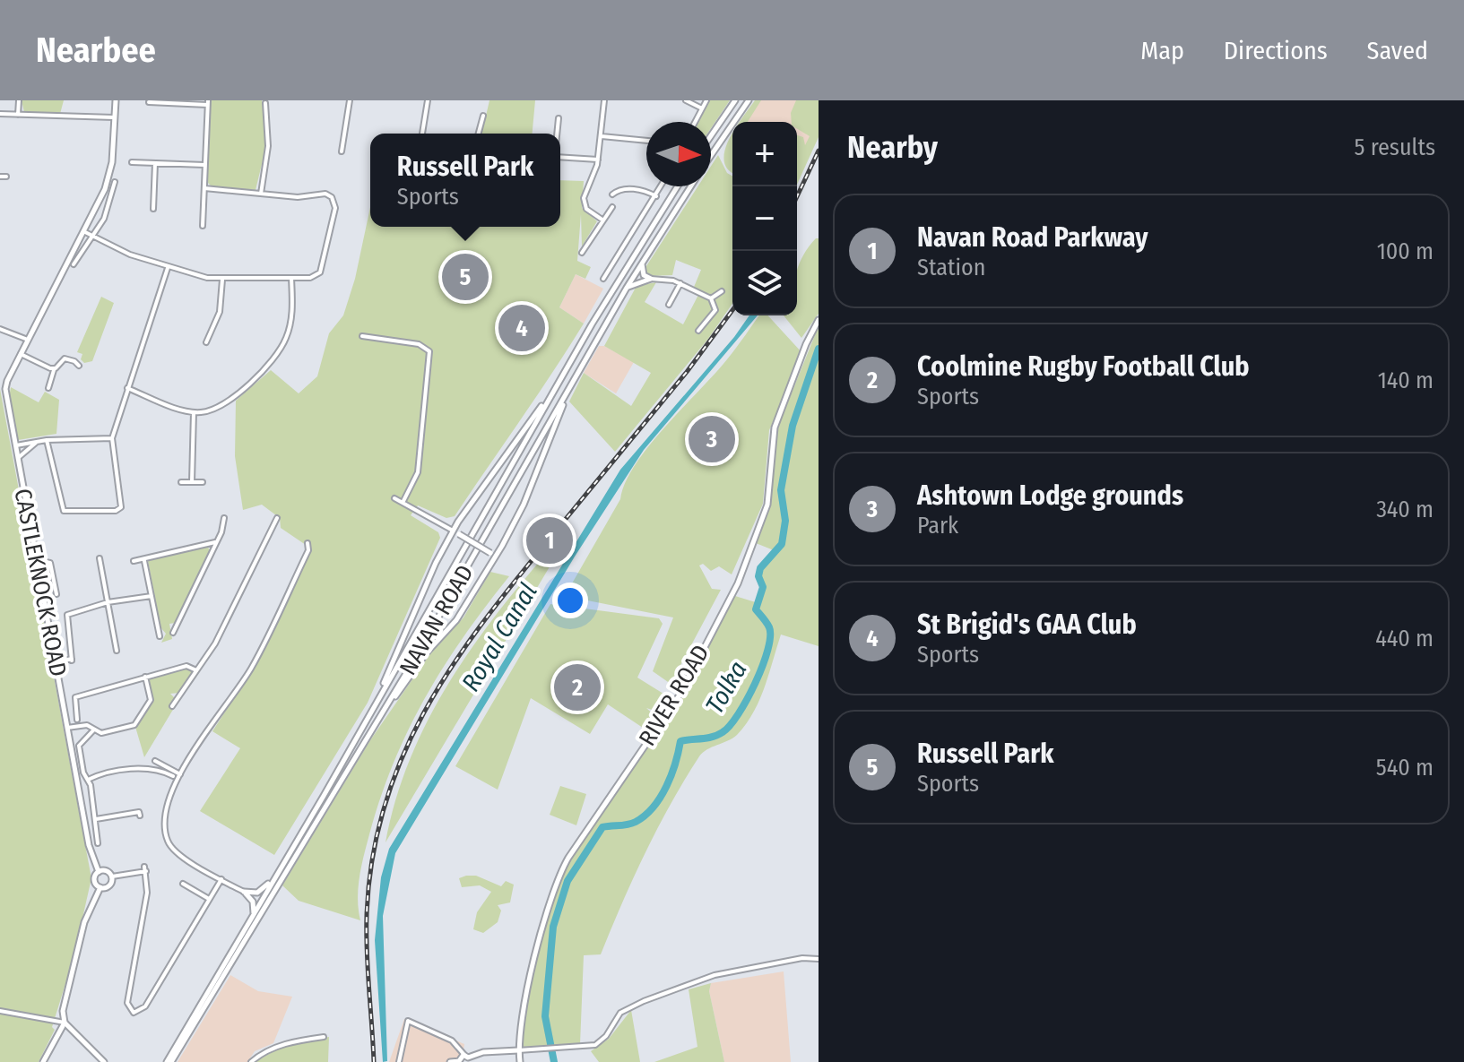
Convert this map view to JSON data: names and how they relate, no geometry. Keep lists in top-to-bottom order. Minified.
{"streets":{"main road":["CASTLEKNOCK ROAD","NAVAN ROAD","RIVER ROAD"]},"water":["Royal Canal","Tolka"],"north":"right","page":{"header":"Nearbee","nav":["Map","Directions","Saved"],"heading":["Nearby","5 results"],"map_buttons":["+","−"],"popup":["Russell Park","Sports"],"list":[{"mark":"1","name":"Navan Road Parkway","note":"Station","value":"100 m"},{"mark":"2","name":"Coolmine Rugby Football Club","note":"Sports","value":"140 m"},{"mark":"3","name":"Ashtown Lodge grounds","note":"Park","value":"340 m"},{"mark":"4","name":"St Brigid's GAA Club","note":"Sports","value":"440 m"},{"mark":"5","name":"Russell Park","note":"Sports","value":"540 m"}],"pins":["5","4","3","1","2"]}}
